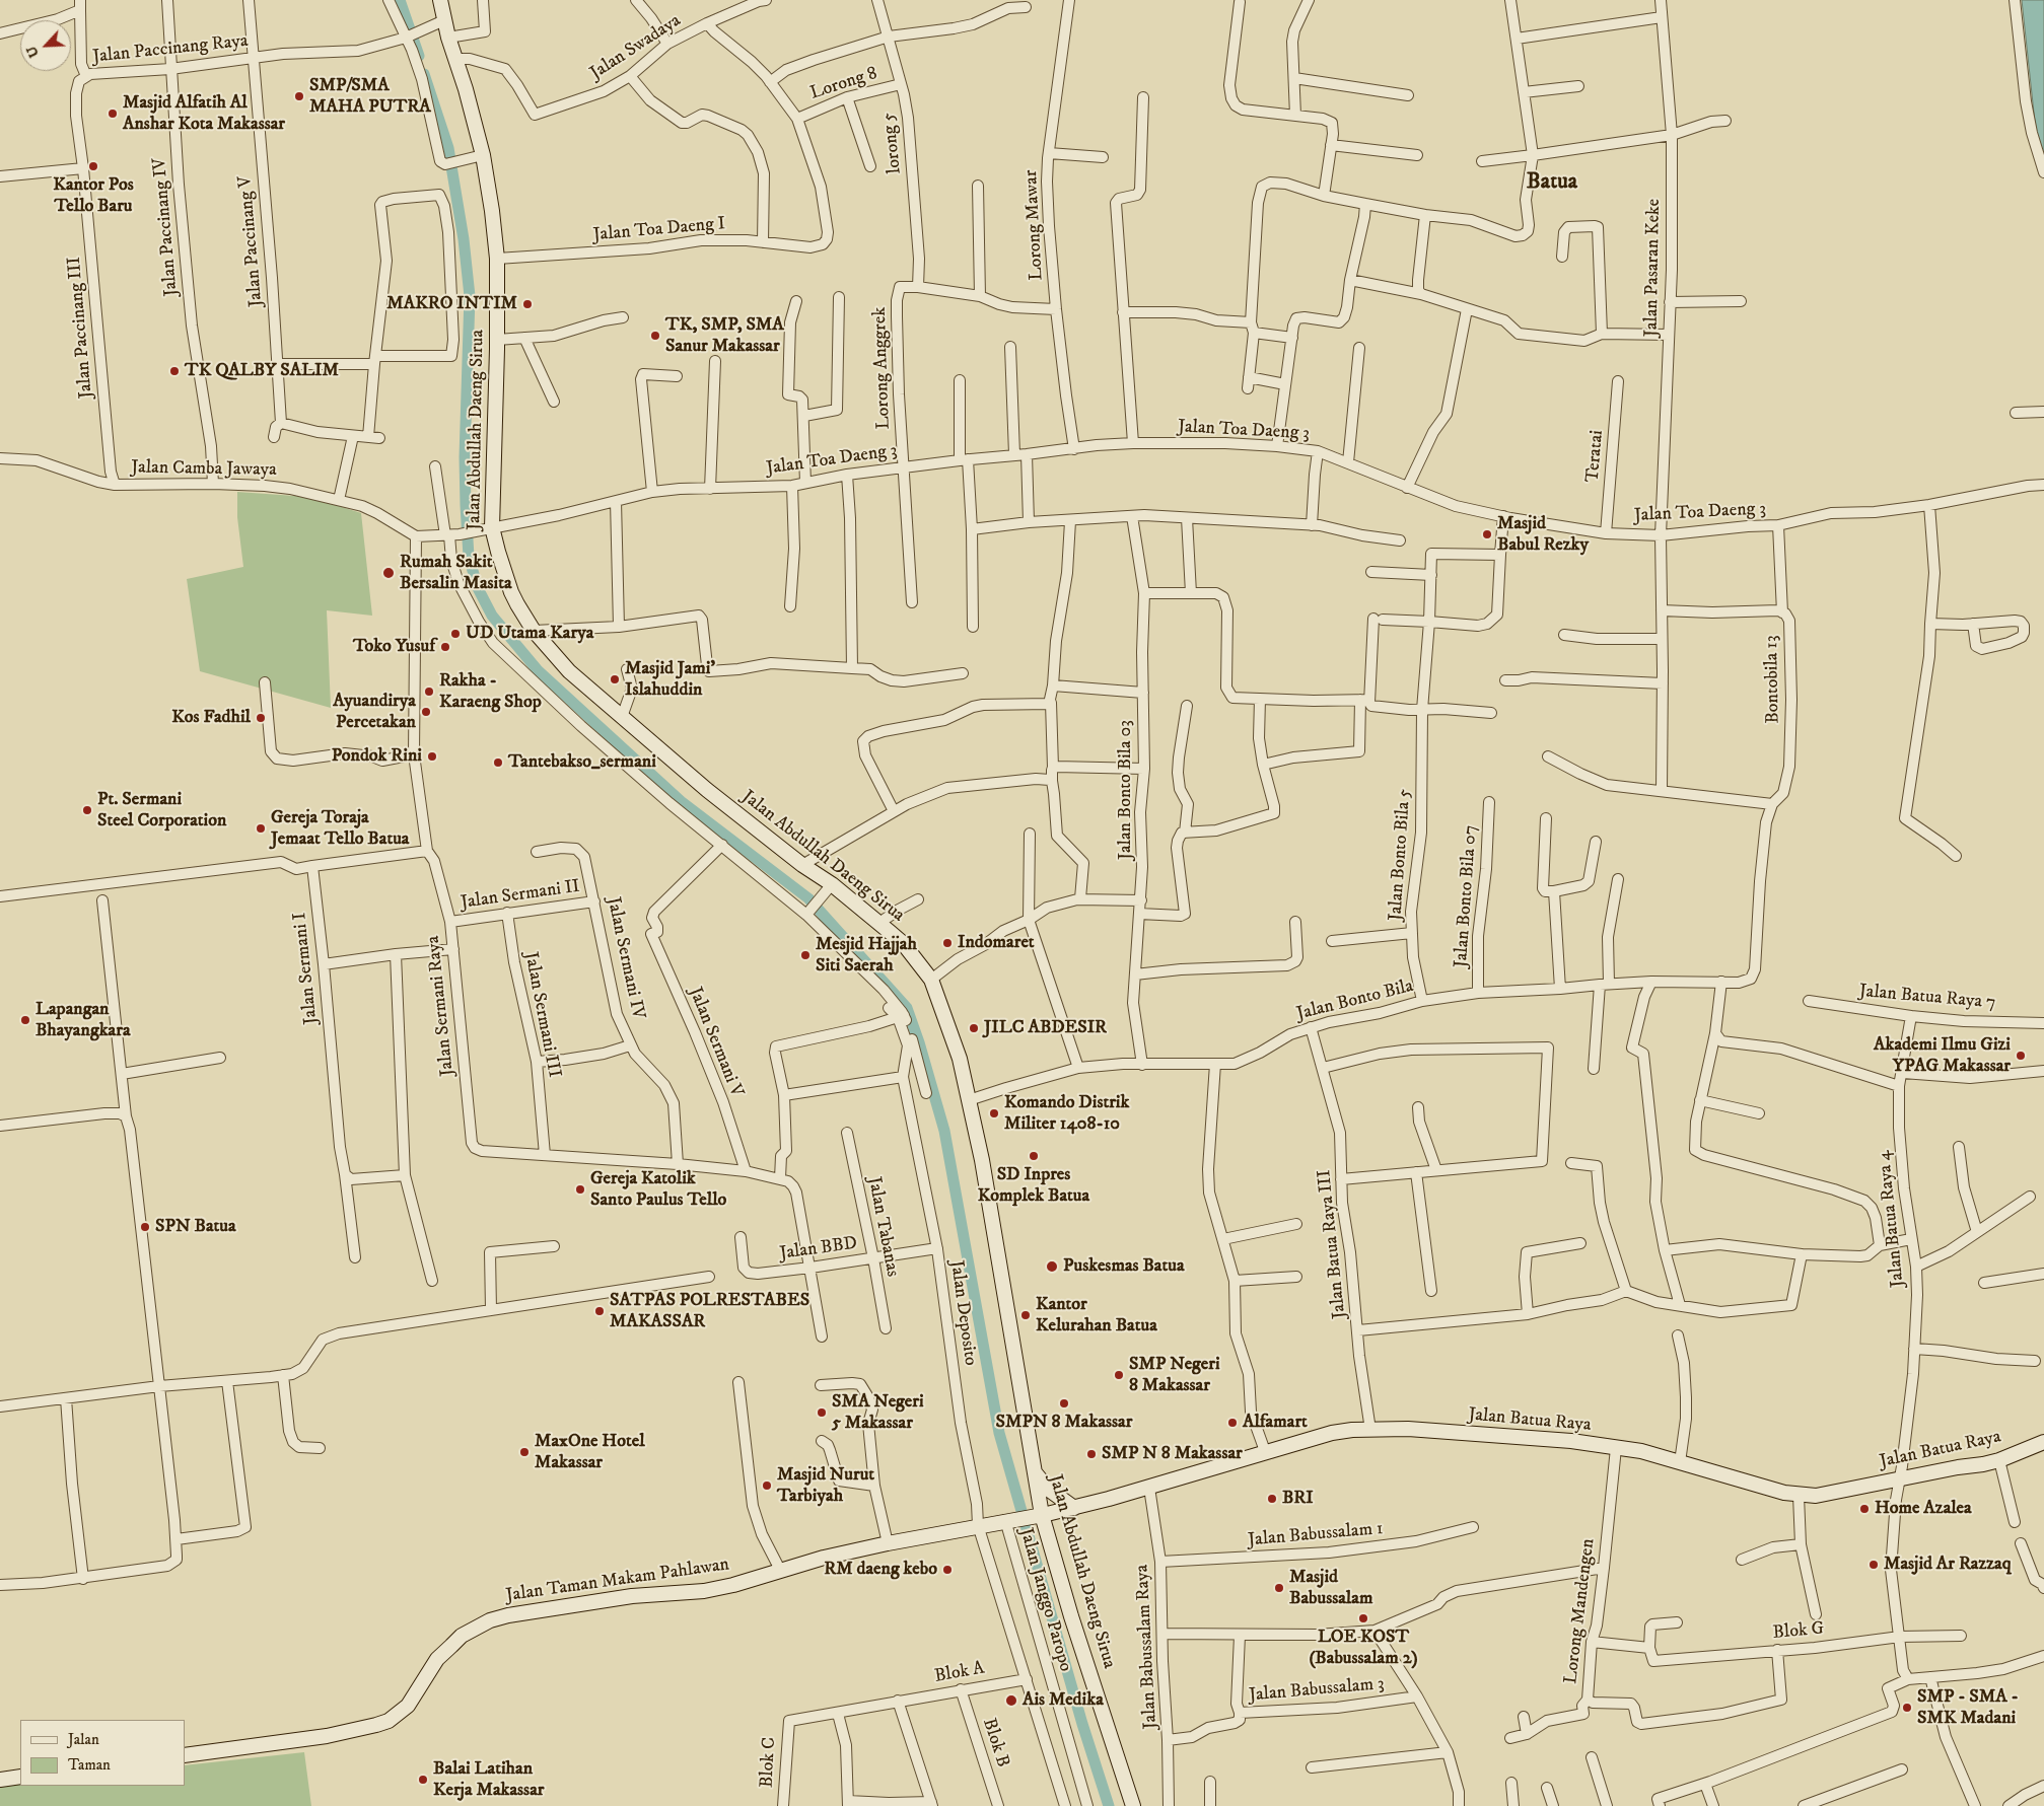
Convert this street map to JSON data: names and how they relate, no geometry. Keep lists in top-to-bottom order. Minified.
{"streets":{"main road":["Jalan Abdullah Daeng Sirua","Jalan Batua Raya","Jalan Taman Makam Pahlawan"],"street":["Jalan Swadaya","Jalan Paccinang Raya","Lorong 8","lorong 5","Lorong Mawar","Jalan Paccinang IV","Jalan Toa Daeng I","Jalan Paccinang V","Jalan Pasaran Keke","Jalan Paccinang III","Lorong Anggrek","Jalan Toa Daeng 3","Teratai","Jalan Camba Jawaya","Bontobila 13","Jalan Bonto Bila 03","Jalan Bonto Bila 5","Jalan Sermani II","Jalan Bonto Bila 07","Jalan Sermani IV","Jalan Sermani I","Jalan Batua Raya 7","Jalan Bonto Bila","Jalan Sermani Raya","Jalan Sermani III","Jalan Sermani V","Jalan Batua Raya 4","Jalan Tabanas","Jalan Batua Raya III","Jalan BBD","Jalan Deposito","Jalan Babussalam 1","Jalan Janggo Paropo","Lorong Mandengen","Blok G","Jalan Babussalam Raya","Blok A","Jalan Babussalam 3","Blok B","Blok C"]},"crossings":[["Jalan Swadaya","Jalan Abdullah Daeng Sirua"],["Jalan Paccinang Raya","Jalan Paccinang IV"],["Jalan Paccinang Raya","Jalan Paccinang V"],["Jalan Paccinang Raya","Jalan Paccinang III"],["Jalan Paccinang Raya","Jalan Abdullah Daeng Sirua"],["Lorong 8","lorong 5"],["Lorong 8","Jalan Toa Daeng I"],["lorong 5","Lorong Anggrek"],["Lorong Mawar","Jalan Toa Daeng 3"],["Jalan Paccinang IV","Jalan Camba Jawaya"],["Jalan Toa Daeng I","Jalan Abdullah Daeng Sirua"],["Jalan Pasaran Keke","Jalan Toa Daeng 3"],["Jalan Pasaran Keke","Bontobila 13"],["Jalan Paccinang III","Jalan Camba Jawaya"],["Lorong Anggrek","Jalan Toa Daeng 3"],["Jalan Abdullah Daeng Sirua","Jalan Toa Daeng 3"],["Jalan Abdullah Daeng Sirua","Jalan Bonto Bila"],["Jalan Abdullah Daeng Sirua","Jalan Batua Raya"],["Jalan Toa Daeng 3","Teratai"],["Jalan Camba Jawaya","Jalan Sermani Raya"],["Bontobila 13","Jalan Bonto Bila"],["Jalan Bonto Bila 03","Jalan Bonto Bila"],["Jalan Bonto Bila 5","Jalan Bonto Bila"],["Jalan Sermani II","Jalan Sermani IV"],["Jalan Sermani II","Jalan Sermani Raya"],["Jalan Sermani II","Jalan Sermani III"],["Jalan Bonto Bila 07","Jalan Bonto Bila"],["Jalan Sermani IV","Jalan Sermani Raya"],["Jalan Batua Raya 7","Jalan Batua Raya 4"],["Jalan Bonto Bila","Jalan Batua Raya III"],["Jalan Sermani Raya","Jalan Sermani III"],["Jalan Sermani Raya","Jalan Sermani V"],["Jalan Sermani Raya","Jalan BBD"],["Jalan Batua Raya 4","Jalan Batua Raya"],["Jalan Batua Raya 4","Blok G"],["Jalan Tabanas","Jalan BBD"],["Jalan Batua Raya III","Jalan Batua Raya"],["Jalan BBD","Jalan Deposito"],["Jalan Deposito","Jalan Taman Makam Pahlawan"],["Jalan Deposito","Blok A"],["Jalan Batua Raya","Jalan Taman Makam Pahlawan"],["Jalan Batua Raya","Jalan Janggo Paropo"],["Jalan Batua Raya","Lorong Mandengen"],["Jalan Batua Raya","Jalan Babussalam Raya"],["Jalan Babussalam 1","Jalan Babussalam Raya"],["Jalan Taman Makam Pahlawan","Jalan Janggo Paropo"],["Lorong Mandengen","Blok G"],["Jalan Babussalam Raya","Jalan Babussalam 3"],["Blok A","Blok B"],["Blok A","Blok C"]],"districts":["Batua"],"places":["SMP/SMA MAHA PUTRA","Masjid Alfatih Al Anshar Kota Makassar","Kantor Pos Tello Baru","MAKRO INTIM","TK, SMP, SMA Sanur Makassar","TK QALBY SALIM","Masjid Babul Rezky","Rumah Sakit Bersalin Masita","UD Utama Karya","Toko Yusuf","Masjid Jami' Islahuddin","Rakha - Karaeng Shop","Ayuandirya Percetakan","Kos Fadhil","Pondok Rini","Tantebakso_sermani","Pt. Sermani Steel Corporation","Gereja Toraja Jemaat Tello Batua","Indomaret","Mesjid Hajjah Siti Saerah","Lapangan Bhayangkara","JILC ABDESIR","Akademi Ilmu Gizi YPAG Makassar","Komando Distrik Militer 1408-10","SD Inpres Komplek Batua","Gereja Katolik Santo Paulus Tello","SPN Batua","Puskesmas Batua","SATPAS POLRESTABES MAKASSAR","Kantor Kelurahan Batua","SMP Negeri 8 Makassar","SMPN 8 Makassar","SMA Negeri 5 Makassar","Alfamart","MaxOne Hotel Makassar","SMP N 8 Makassar","Masjid Nurut Tarbiyah","BRI","Home Azalea","Masjid Ar Razzaq","RM daeng kebo","Masjid Babussalam","LOE KOST (Babussalam 2)","Ais Medika","SMP - SMA - SMK Madani","Balai Latihan Kerja Makassar"],"legend":["Jalan","Taman"],"north":"bottom left"}
